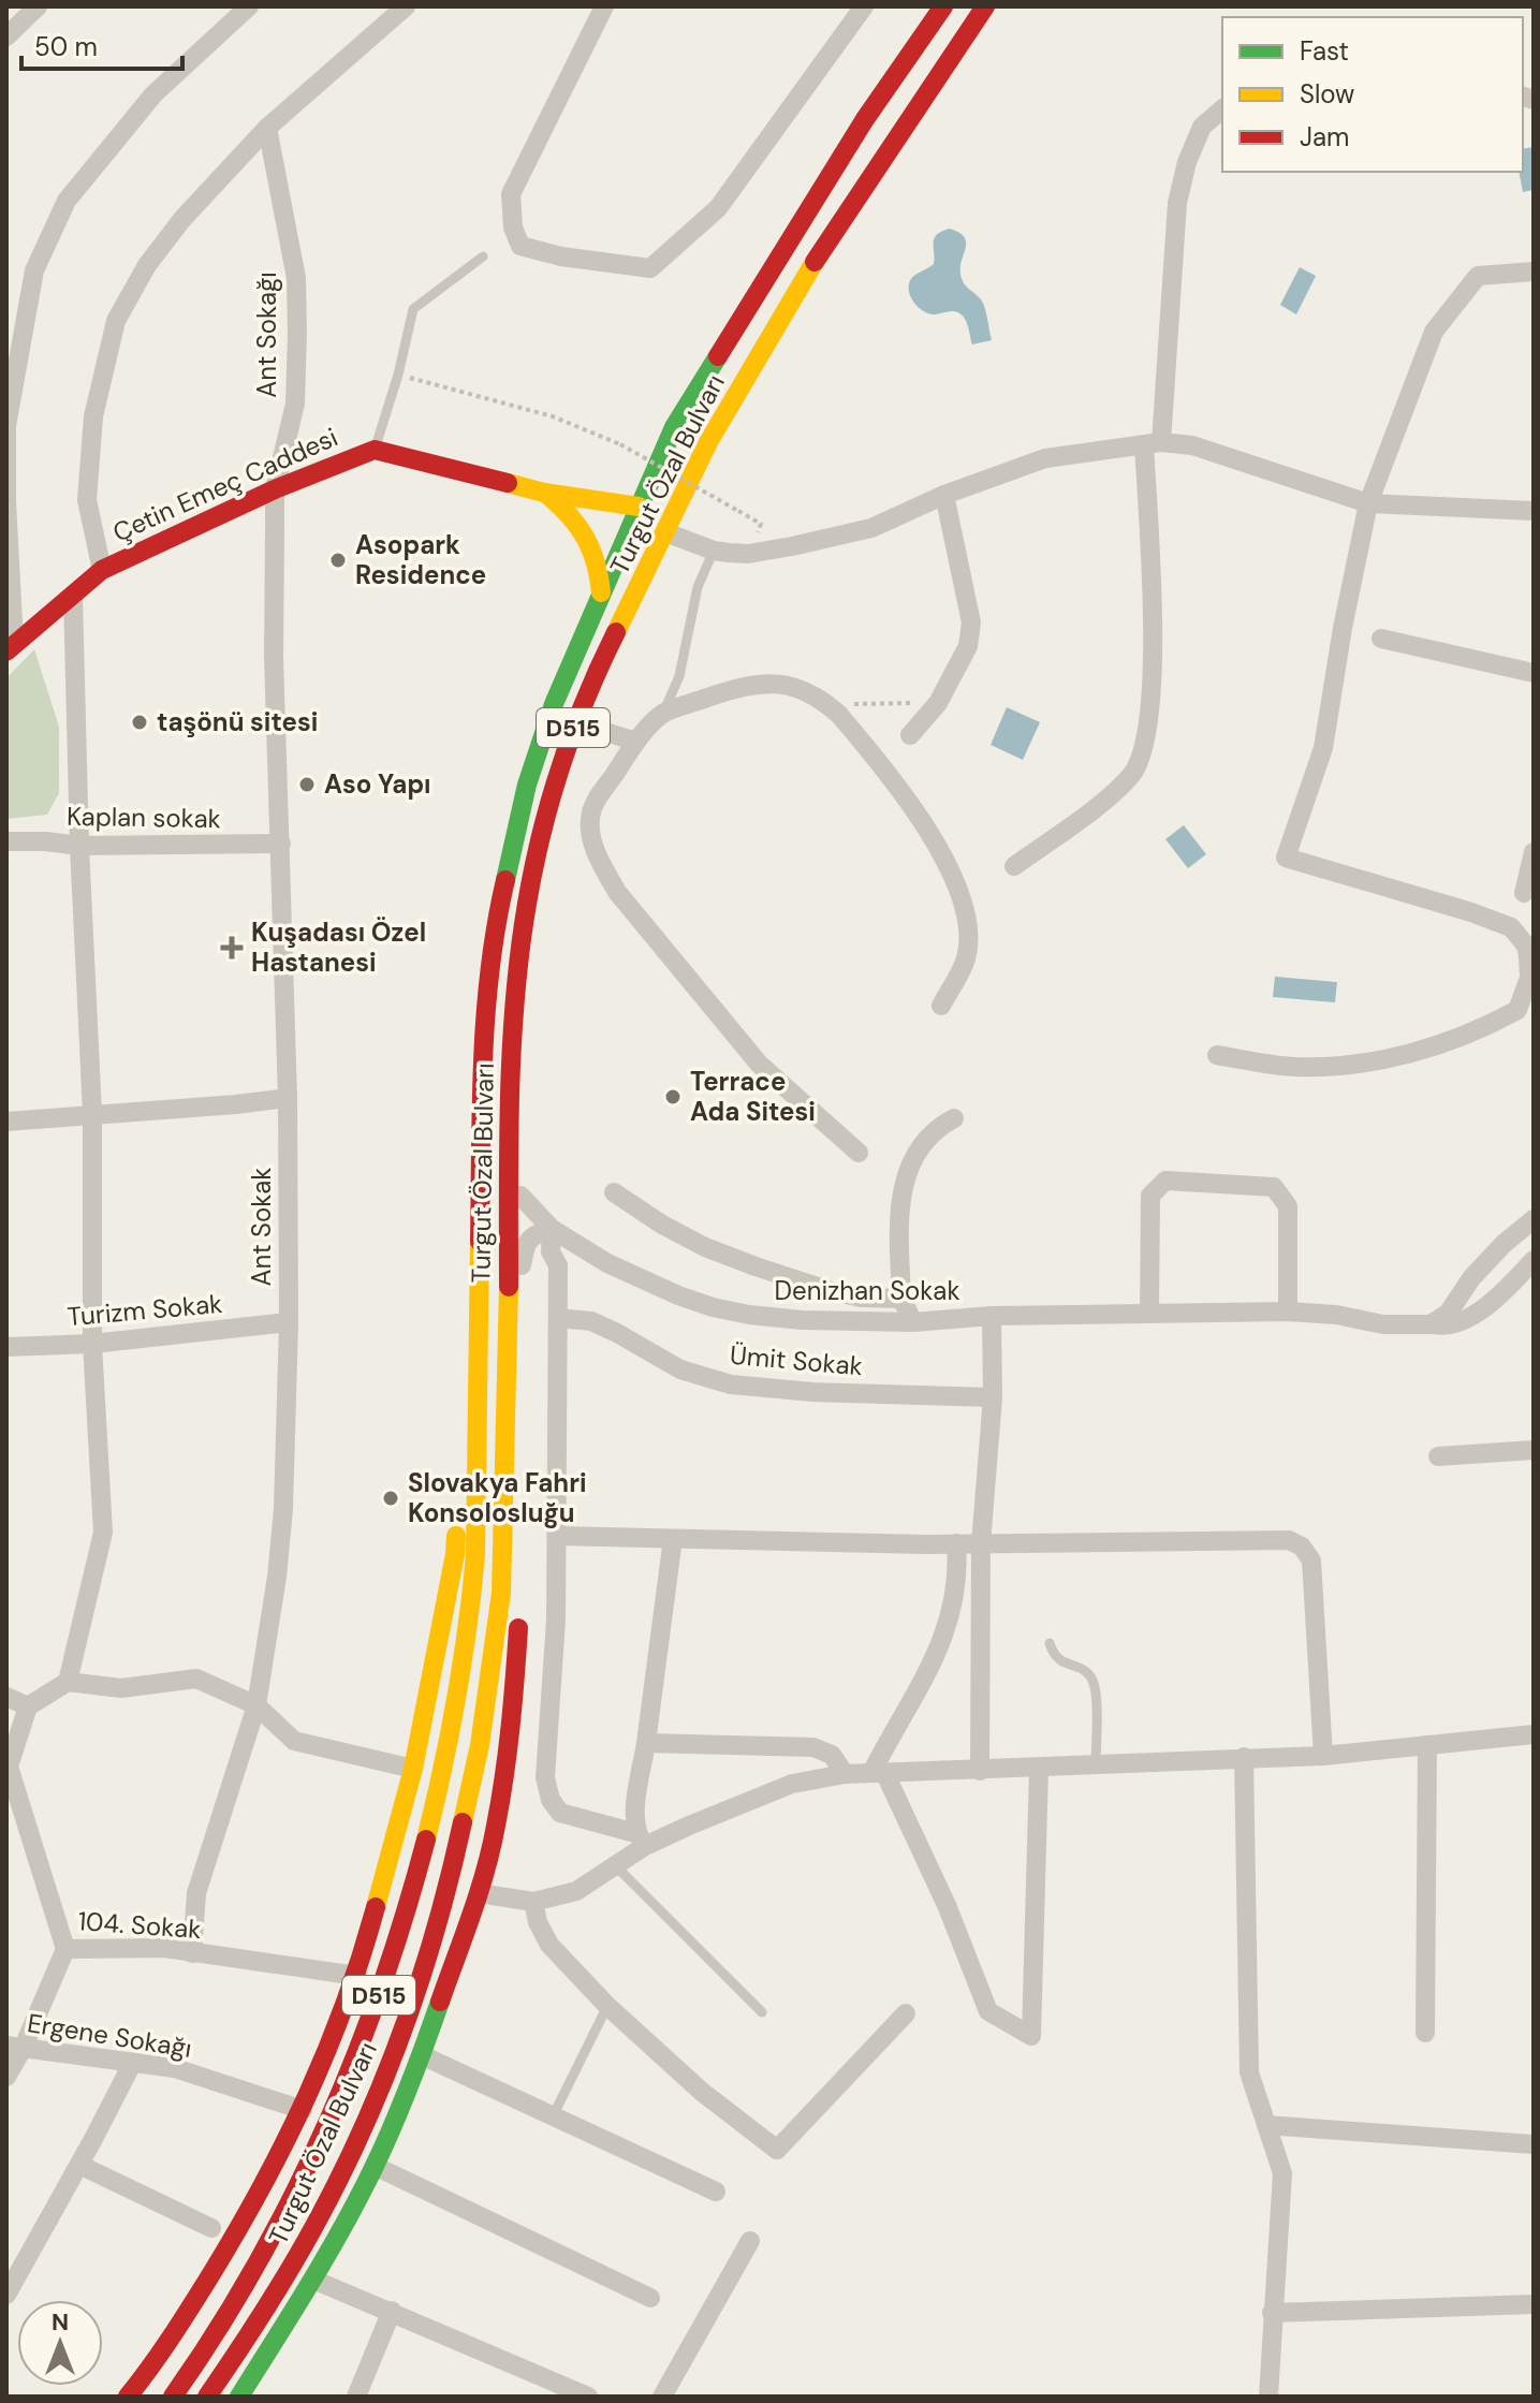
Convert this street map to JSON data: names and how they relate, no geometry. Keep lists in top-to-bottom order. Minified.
{"streets":{"main road":["Turgut Özal Bulvarı","Çetin Emeç Caddesi","D515"],"street":["Ant Sokağı","Kaplan sokak","Ant Sokak","Denizhan Sokak","Turizm Sokak","Ümit Sokak","104. Sokak","Ergene Sokağı"]},"crossings":[["Ant Sokağı","Çetin Emeç Caddesi"],["Ant Sokağı","Ant Sokak"],["Turgut Özal Bulvarı","Çetin Emeç Caddesi"],["Çetin Emeç Caddesi","Ant Sokak"],["Kaplan sokak","Ant Sokak"],["Ant Sokak","Turizm Sokak"],["Ant Sokak","104. Sokak"]],"places":{"other":["Asopark Residence","taşönü sitesi","Aso Yapı","Terrace Ada Sitesi","Slovakya Fahri Konsolosluğu"],"health":["Kuşadası Özel Hastanesi"]},"legend":["Fast","Slow","Jam"],"scale_bar":"50 m","north":"top"}
